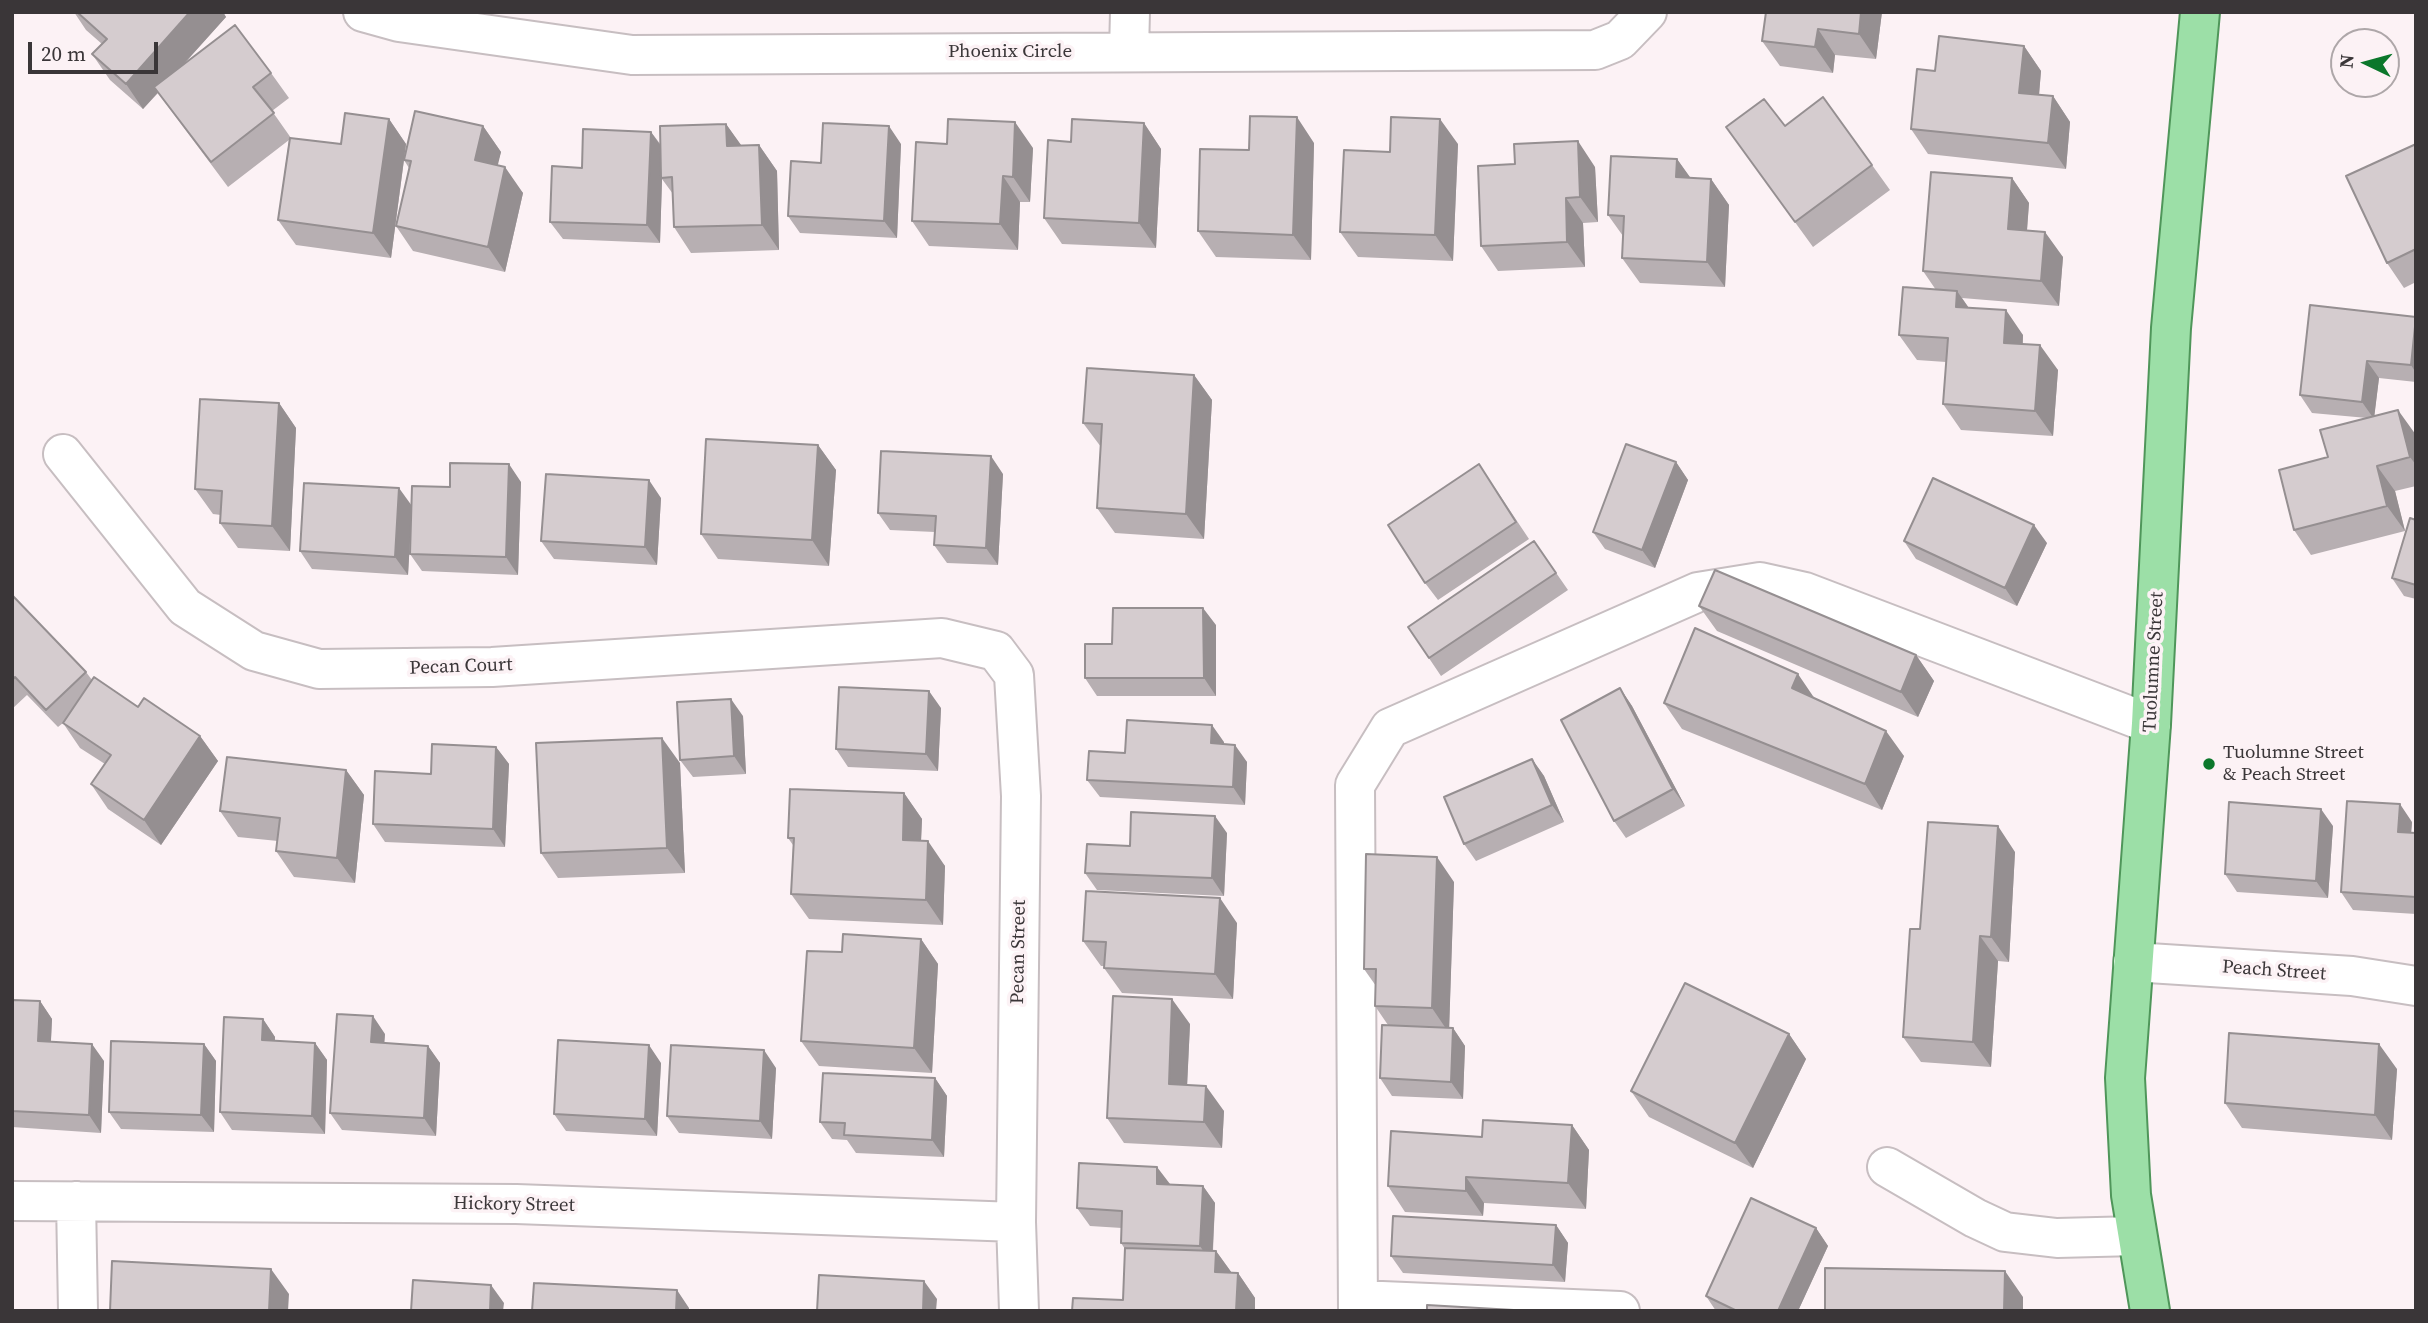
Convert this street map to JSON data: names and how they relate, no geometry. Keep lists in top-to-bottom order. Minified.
{"streets":{"main road":["Tuolumne Street"],"street":["Phoenix Circle","Pecan Court","Pecan Street","Peach Street","Hickory Street"]},"crossings":[["Tuolumne Street","Peach Street"],["Pecan Court","Pecan Street"],["Pecan Street","Hickory Street"]],"places":["Tuolumne Street & Peach Street"],"scale_bar":"20 m","north":"left"}
